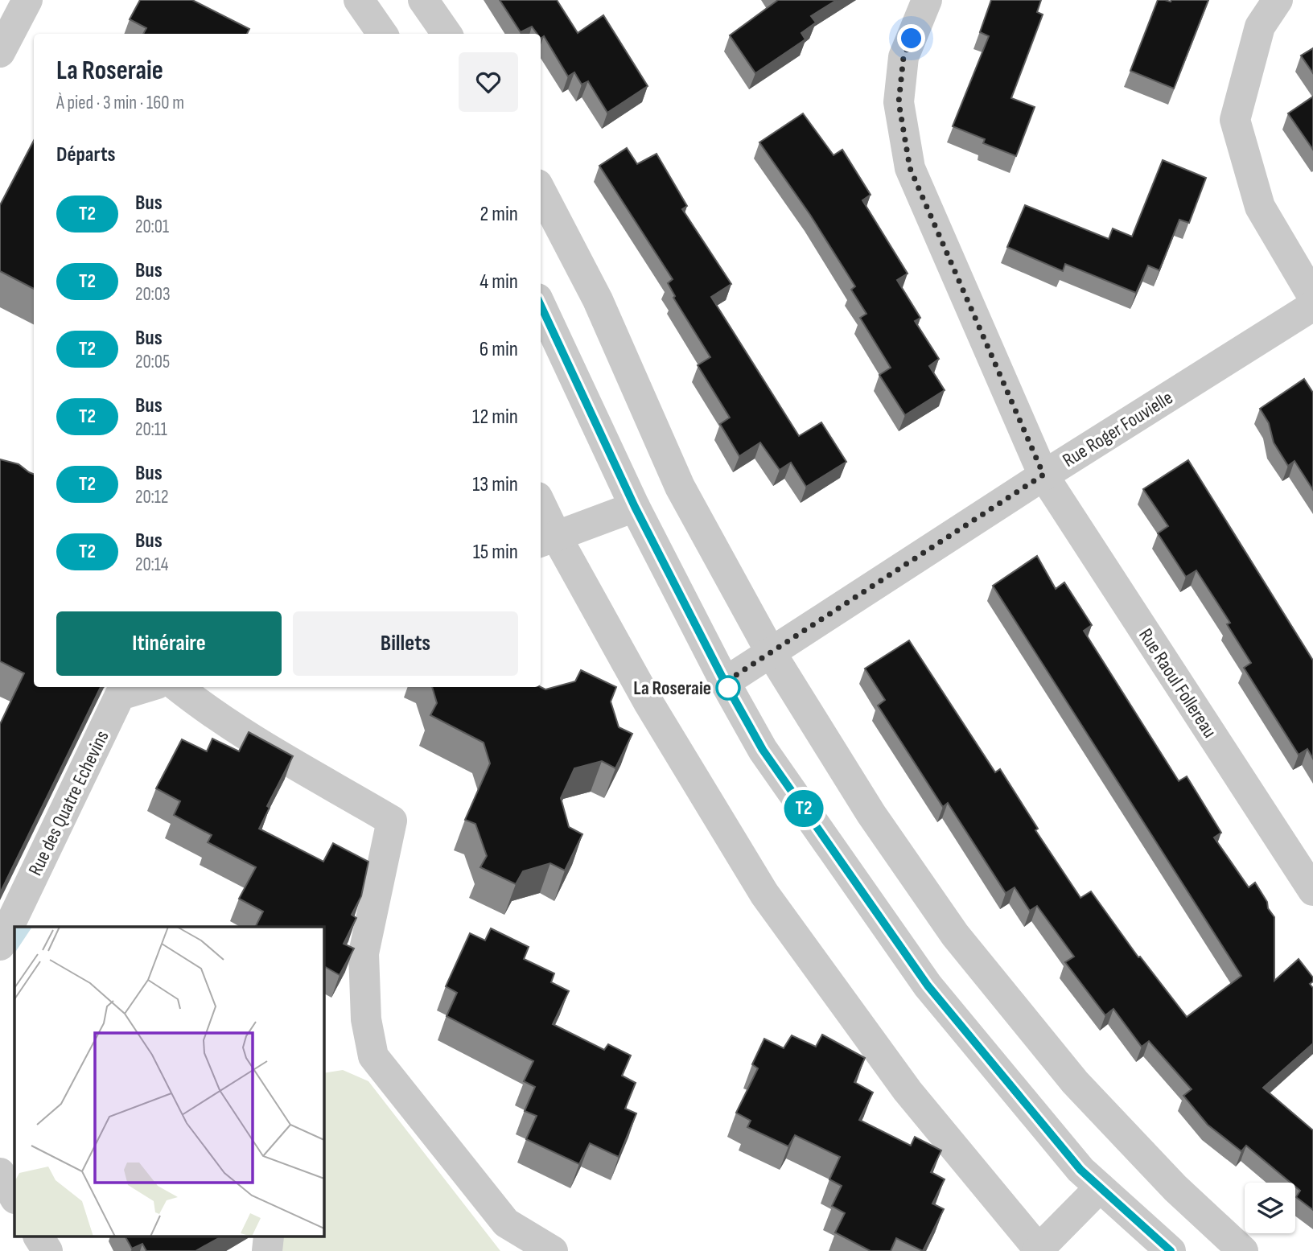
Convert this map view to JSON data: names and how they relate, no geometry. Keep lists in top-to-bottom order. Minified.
{"streets":{"street":["Rue Roger Fouvielle","Rue Raoul Follereau","Rue des Quatre Echevins"]},"crossings":[["Rue Roger Fouvielle","Rue Raoul Follereau"]],"places":["La Roseraie"],"lines":["bus line T2"],"page":{"on_map":"T2","heading":[["La Roseraie","À pied · 3 min · 160 m"],"Départs"],"list":[{"mark":"T2","name":"Bus","note":"20:01","value":"2 min"},{"mark":"T2","name":"Bus","note":"20:03","value":"4 min"},{"mark":"T2","name":"Bus","note":"20:05","value":"6 min"},{"mark":"T2","name":"Bus","note":"20:11","value":"12 min"},{"mark":"T2","name":"Bus","note":"20:12","value":"13 min"},{"mark":"T2","name":"Bus","note":"20:14","value":"15 min"}],"buttons":["Itinéraire","Billets"]}}
